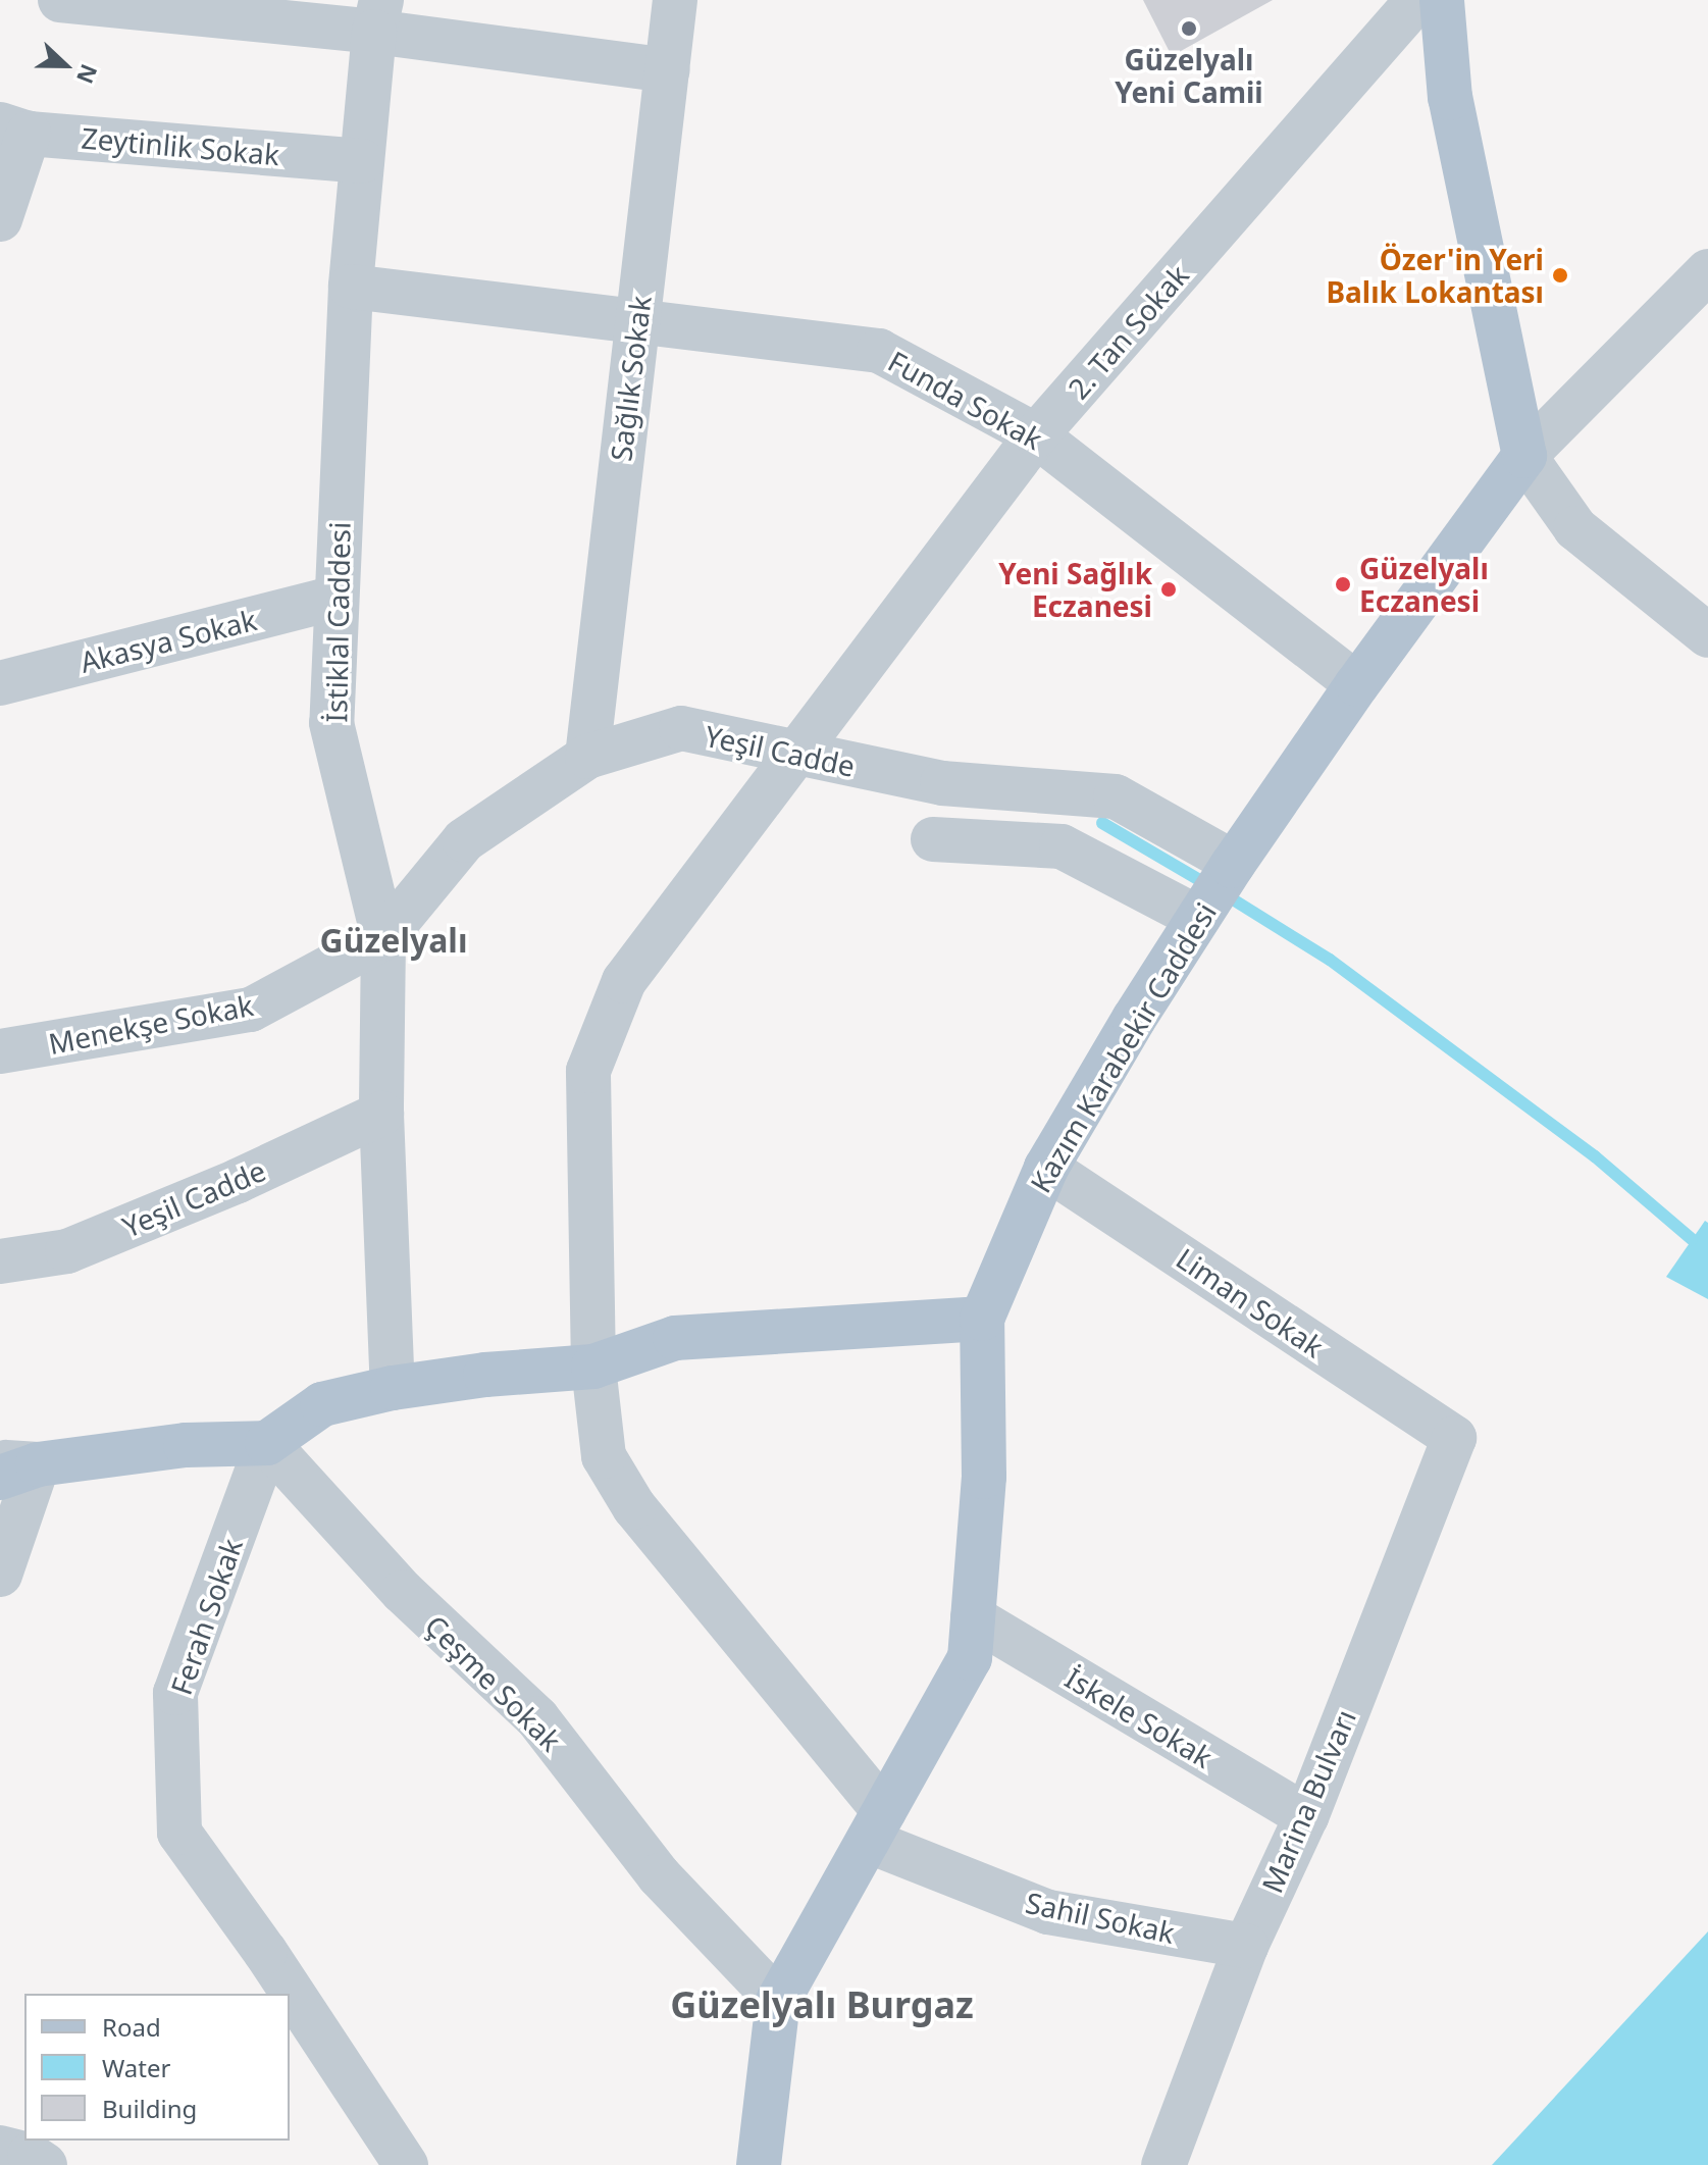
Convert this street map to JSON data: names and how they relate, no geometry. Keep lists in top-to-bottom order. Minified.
{"streets":{"main road":["Kazım Karabekir Caddesi"],"street":["Zeytinlik Sokak","2. Tan Sokak","Sağlık Sokak","Funda Sokak","İstiklal Caddesi","Akasya Sokak","Yeşil Cadde","Menekşe Sokak","Liman Sokak","Ferah Sokak","Çeşme Sokak","İskele Sokak","Marina Bulvarı","Sahil Sokak"]},"crossings":[["Zeytinlik Sokak","İstiklal Caddesi"],["2. Tan Sokak","Funda Sokak"],["2. Tan Sokak","Yeşil Cadde"],["2. Tan Sokak","Kazım Karabekir Caddesi"],["2. Tan Sokak","Sahil Sokak"],["Sağlık Sokak","Funda Sokak"],["Sağlık Sokak","Yeşil Cadde"],["Funda Sokak","İstiklal Caddesi"],["Funda Sokak","Kazım Karabekir Caddesi"],["İstiklal Caddesi","Akasya Sokak"],["İstiklal Caddesi","Yeşil Cadde"],["İstiklal Caddesi","Menekşe Sokak"],["Yeşil Cadde","Menekşe Sokak"],["Yeşil Cadde","Kazım Karabekir Caddesi"],["Kazım Karabekir Caddesi","Liman Sokak"],["Kazım Karabekir Caddesi","Çeşme Sokak"],["Kazım Karabekir Caddesi","İskele Sokak"],["Kazım Karabekir Caddesi","Sahil Sokak"],["Liman Sokak","Marina Bulvarı"],["Ferah Sokak","Çeşme Sokak"],["İskele Sokak","Marina Bulvarı"],["Marina Bulvarı","Sahil Sokak"]],"districts":["Güzelyalı","Güzelyalı Burgaz"],"places":["Güzelyalı Yeni Camii","Özer'in Yeri Balık Lokantası","Güzelyalı Eczanesi","Yeni Sağlık Eczanesi"],"legend":["Road","Water","Building"],"north":"right"}
